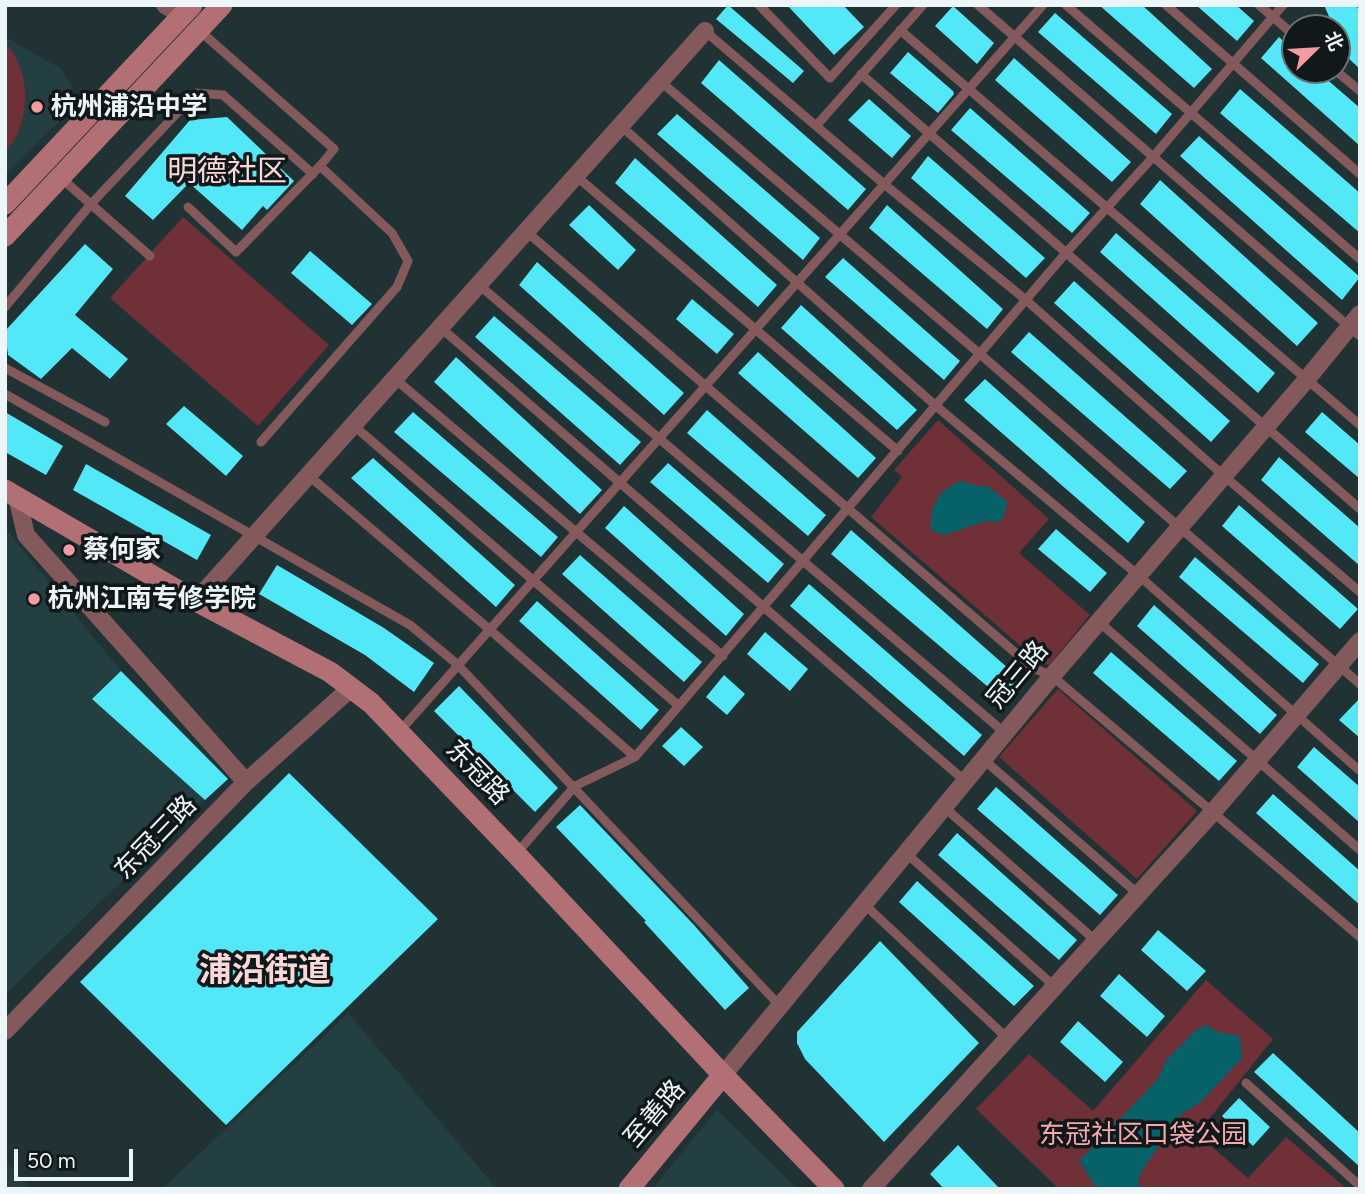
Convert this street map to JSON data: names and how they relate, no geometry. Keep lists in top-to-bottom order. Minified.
{"streets":{"main road":["东冠路","至善路"],"street":["冠三路","东冠三路"]},"crossings":[["冠三路","东冠路"],["冠三路","至善路"],["东冠路","东冠三路"],["东冠路","至善路"]],"districts":["明德社区","浦沿街道"],"parks":["东冠社区口袋公园"],"places":["杭州浦沿中学","蔡何家","杭州江南专修学院"],"scale_bar":"50 m","north":"top right"}
